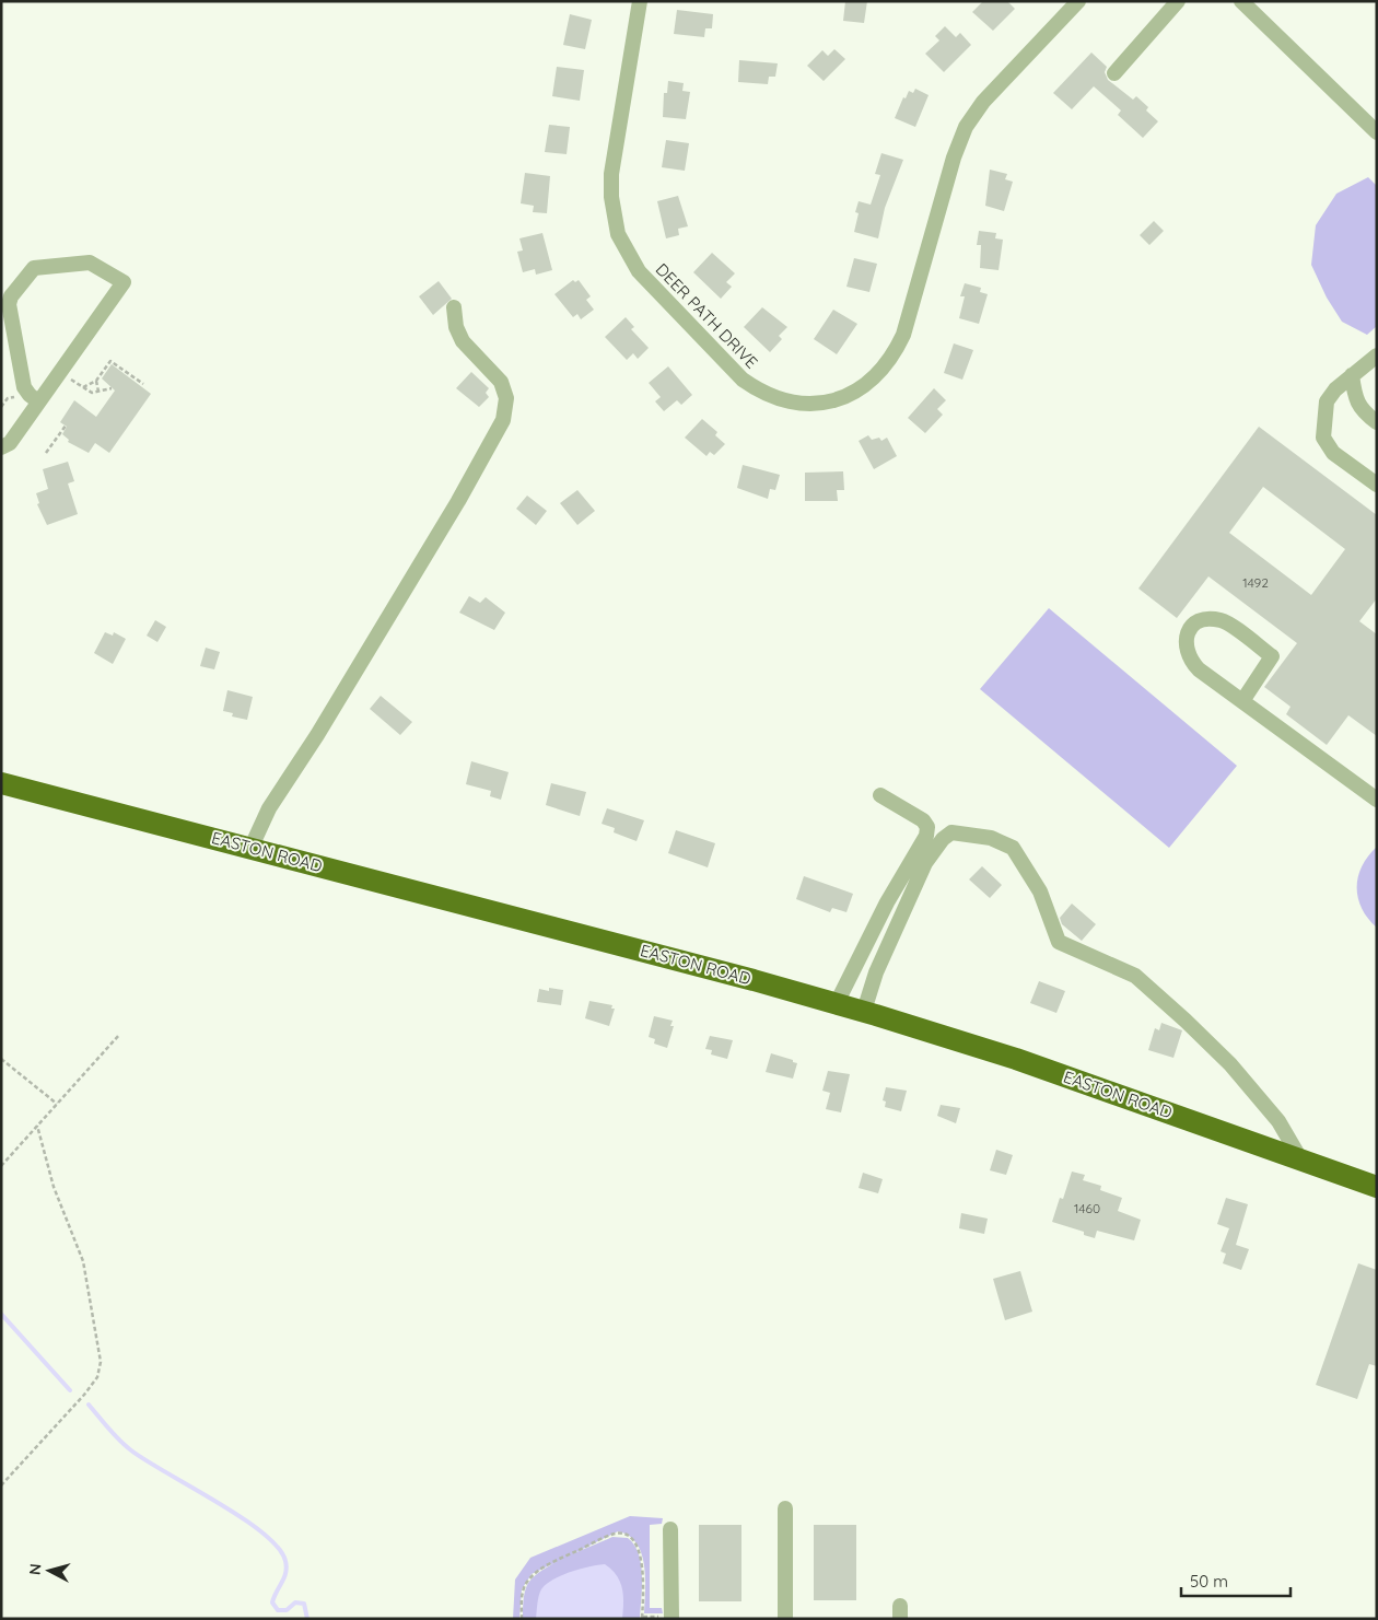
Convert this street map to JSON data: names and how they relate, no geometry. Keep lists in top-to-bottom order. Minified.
{"streets":{"highway":["EASTON ROAD"],"street":["DEER PATH DRIVE"]},"house_numbers":["1492","1460"],"scale_bar":"50 m","north":"left"}
